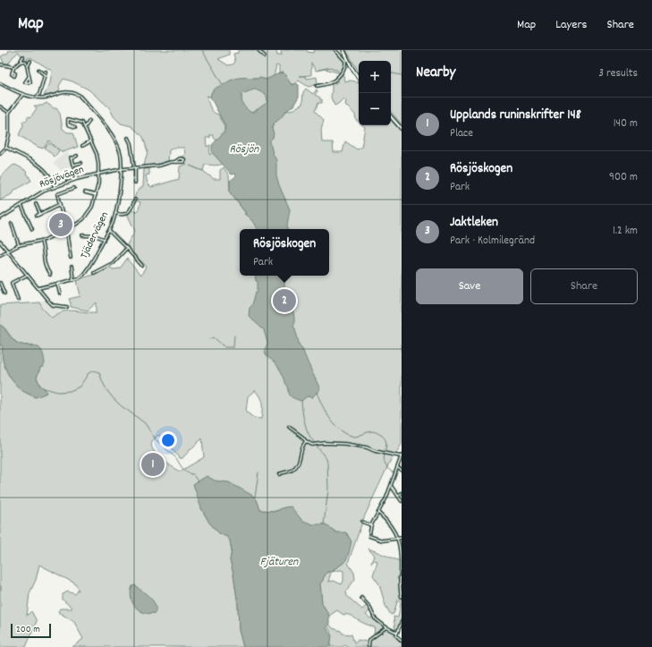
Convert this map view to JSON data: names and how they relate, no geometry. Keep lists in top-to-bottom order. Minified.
{"streets":{"street":["Rösjövägen","Tjädervägen"]},"crossings":[["Rösjövägen","Tjädervägen"]],"water":["Rösjön","Fjäturen"],"scale_bar":"200 m","page":{"header":"Map","nav":["Map","Layers","Share"],"heading":["Nearby","3 results"],"map_buttons":["+","−"],"list":[{"mark":"1","name":"Upplands runinskrifter 148","note":"Place","value":"140 m"},{"mark":"2","name":"Rösjöskogen","note":"Park","value":"900 m"},{"mark":"3","name":"Jaktleken","note":"Park · Kolmilegränd","value":"1.2 km"}],"pins":["3","2","1"],"popup":["Rösjöskogen","Park"],"buttons":["Save","Share"],"scale":"200 m"}}
